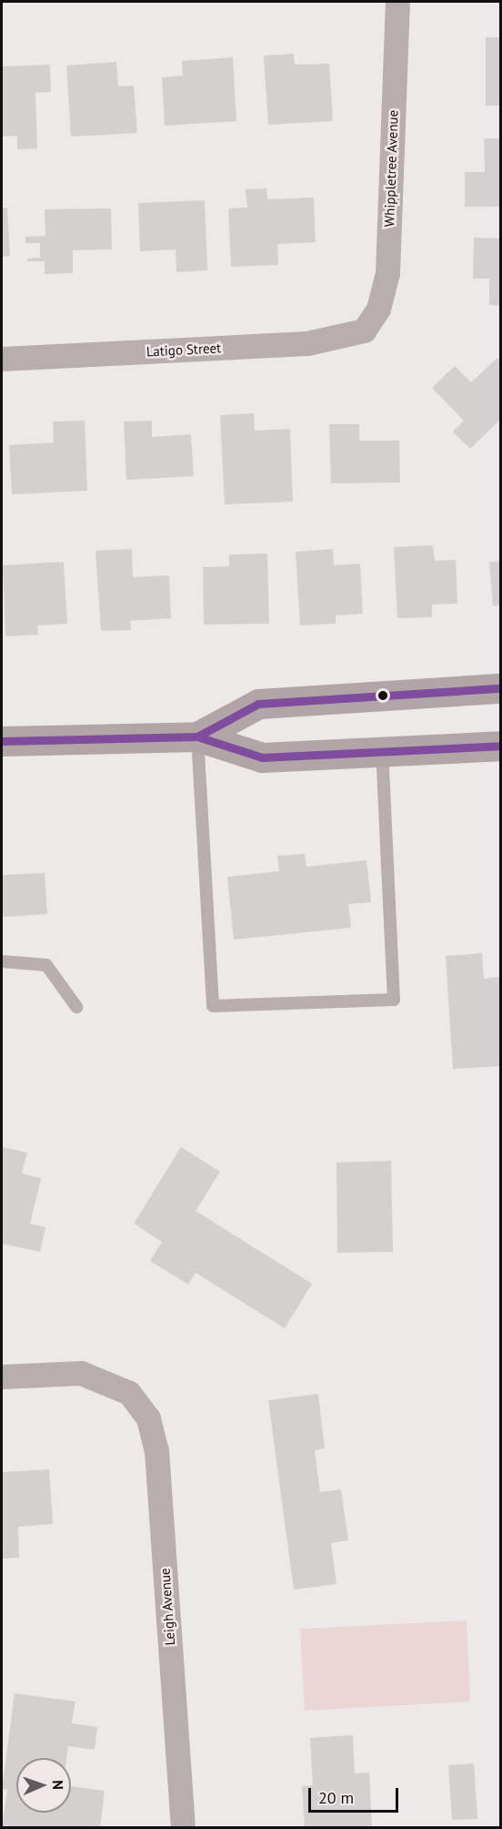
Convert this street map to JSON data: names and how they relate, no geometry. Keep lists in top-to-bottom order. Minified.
{"streets":{"street":["Whippletree Avenue","Latigo Street","Leigh Avenue"]},"crossings":[["Whippletree Avenue","Latigo Street"]],"scale_bar":"20 m","north":"right"}
